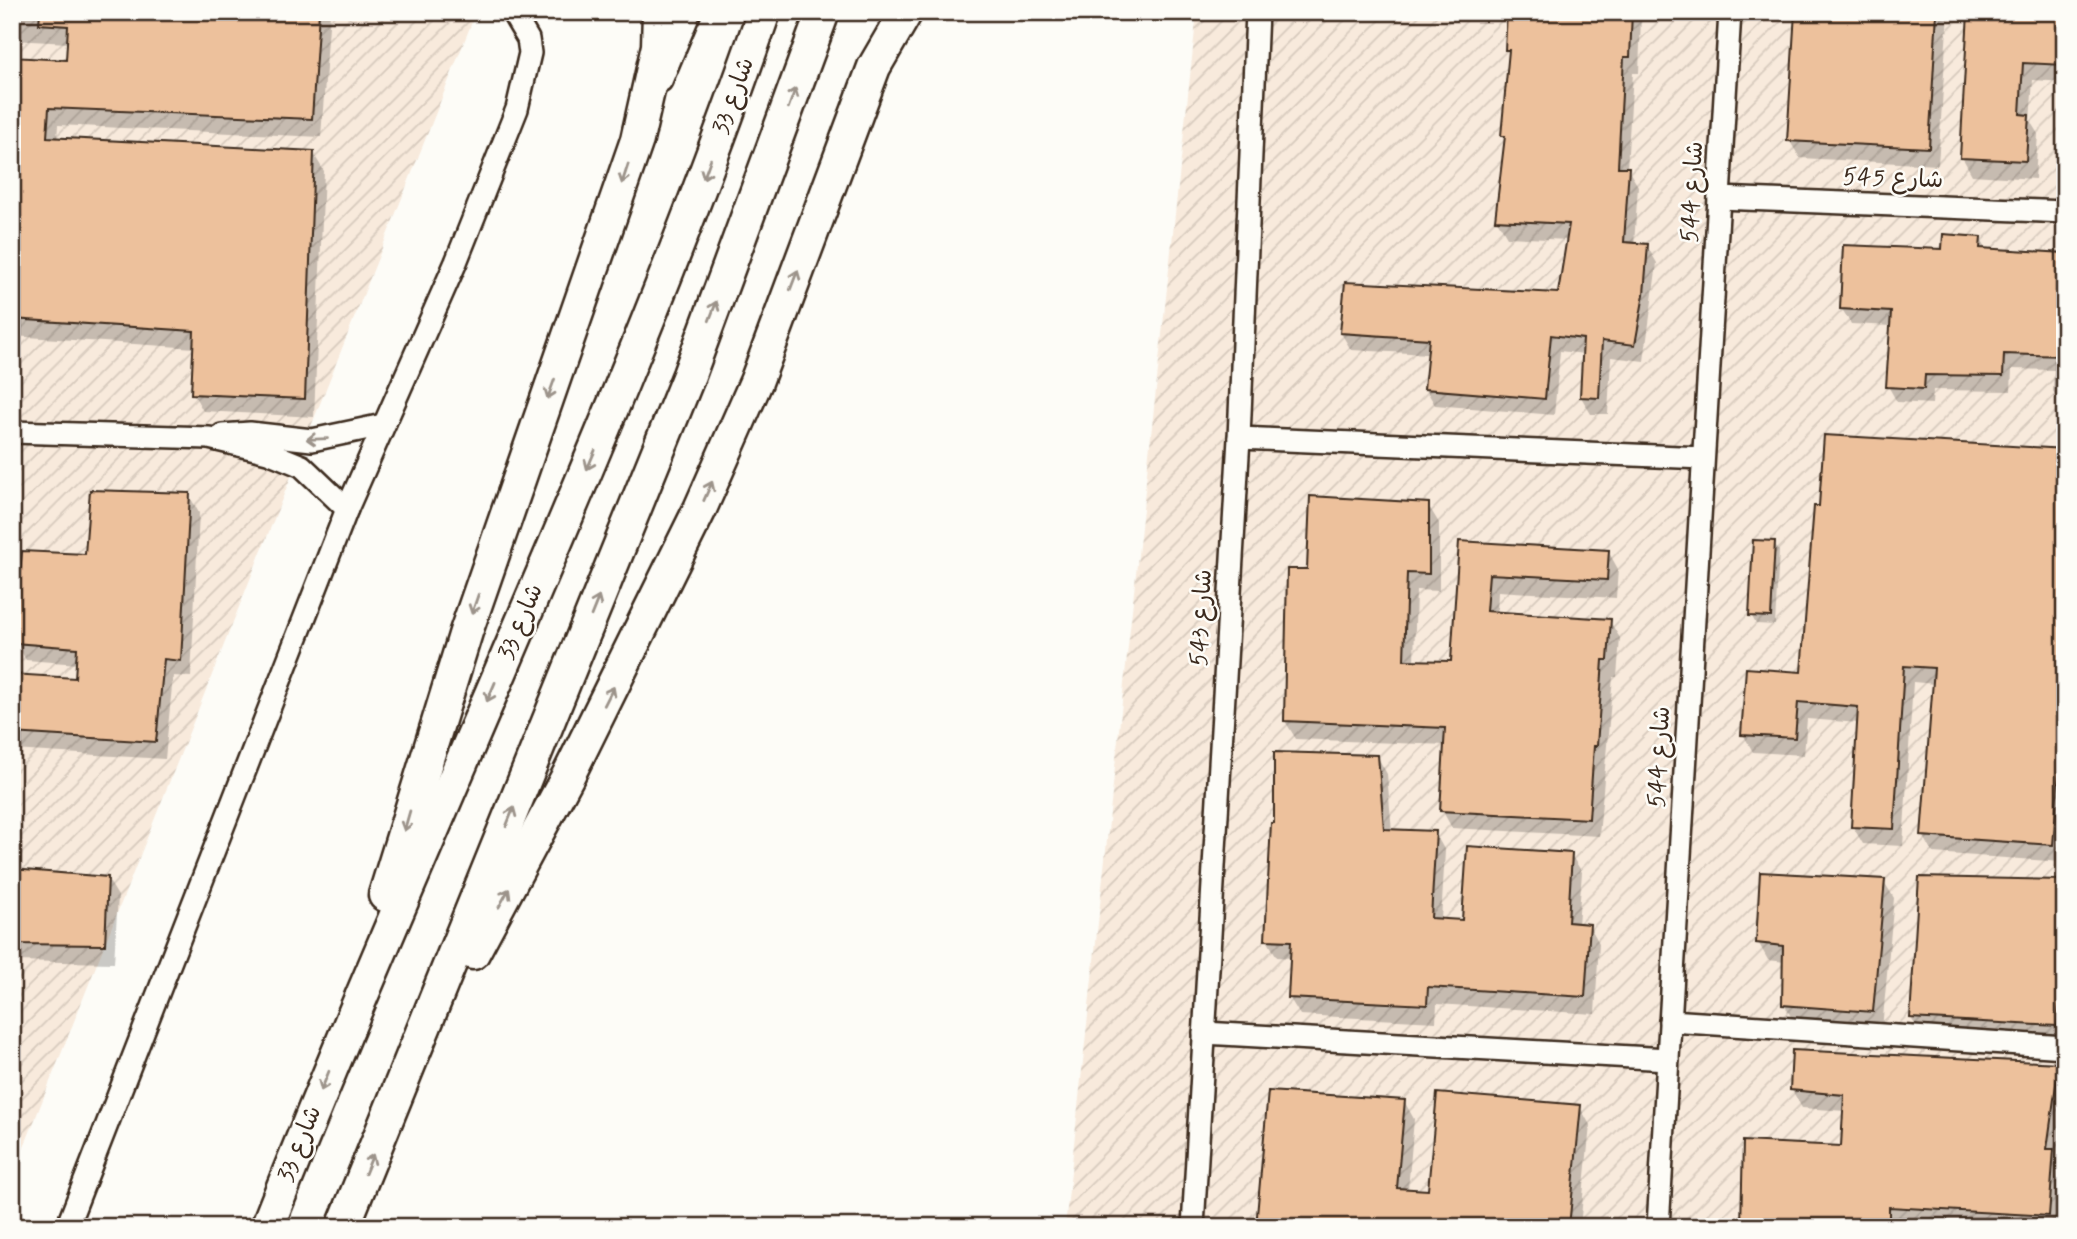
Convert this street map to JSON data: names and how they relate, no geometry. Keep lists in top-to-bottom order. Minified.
{"streets":{"highway":["شارع 33"],"street":["شارع 545","شارع 544","شارع 543"]},"crossings":[["شارع 545","شارع 544"]]}
